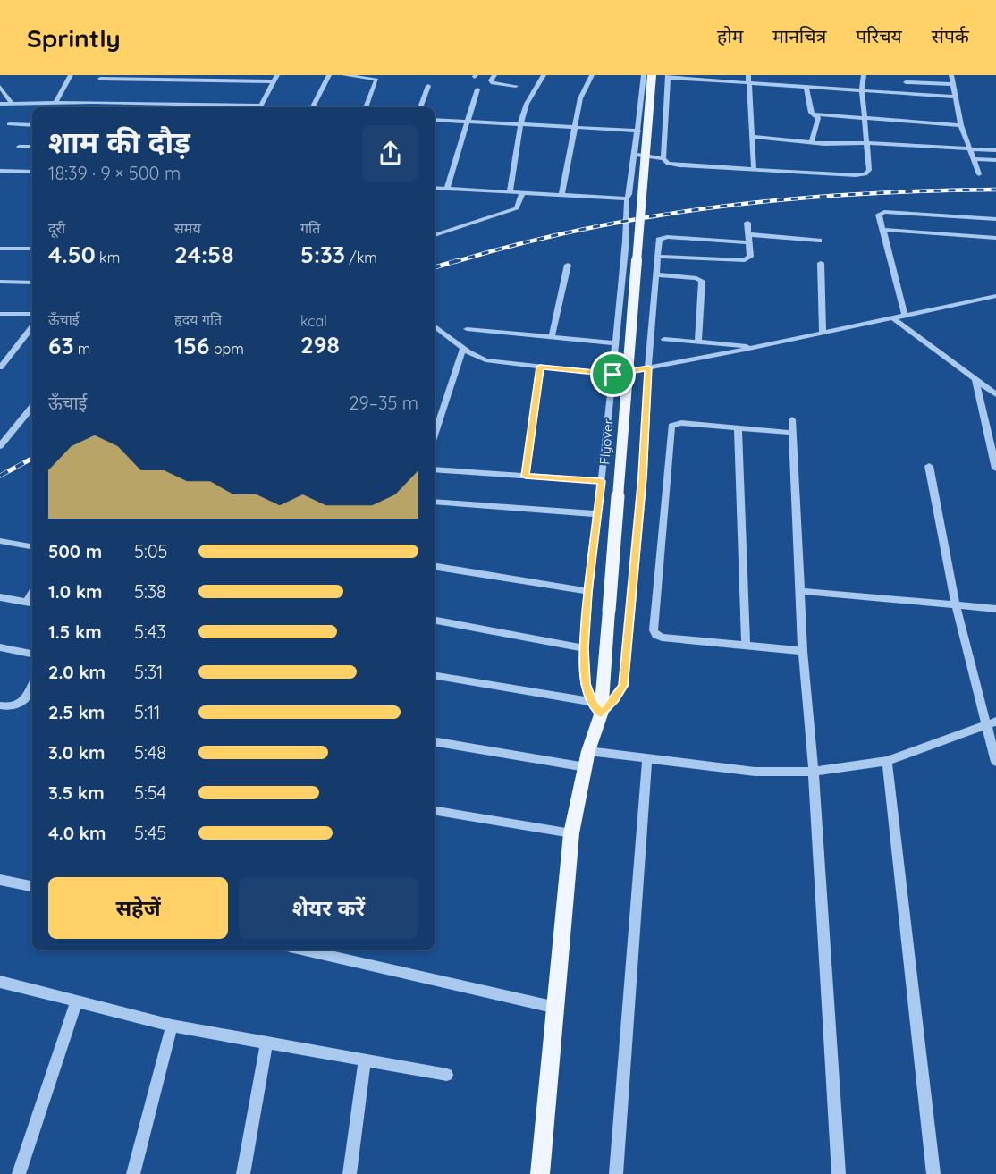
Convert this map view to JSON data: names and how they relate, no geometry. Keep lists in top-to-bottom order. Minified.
{"streets":{"main road":["Flyover"]},"page":{"header":"Sprintly","nav":["होम","मानचित्र","परिचय","संपर्क"],"heading":["शाम की दौड़","18:39 · 9 × 500 m"],"stats":[["दूरी","4.50 km"],["समय","24:58"],["गति","5:33 /km"],["ऊँचाई","63 m"],["हृदय गति","156 bpm"],["kcal","298"]],"chart":["ऊँचाई","29–35 m"],"list":[{"name":"500 m","note":"5:05"},{"name":"1.0 km","note":"5:38"},{"name":"1.5 km","note":"5:43"},{"name":"2.0 km","note":"5:31"},{"name":"2.5 km","note":"5:11"},{"name":"3.0 km","note":"5:48"},{"name":"3.5 km","note":"5:54"},{"name":"4.0 km","note":"5:45"}],"buttons":["सहेजें","शेयर करें"]}}
